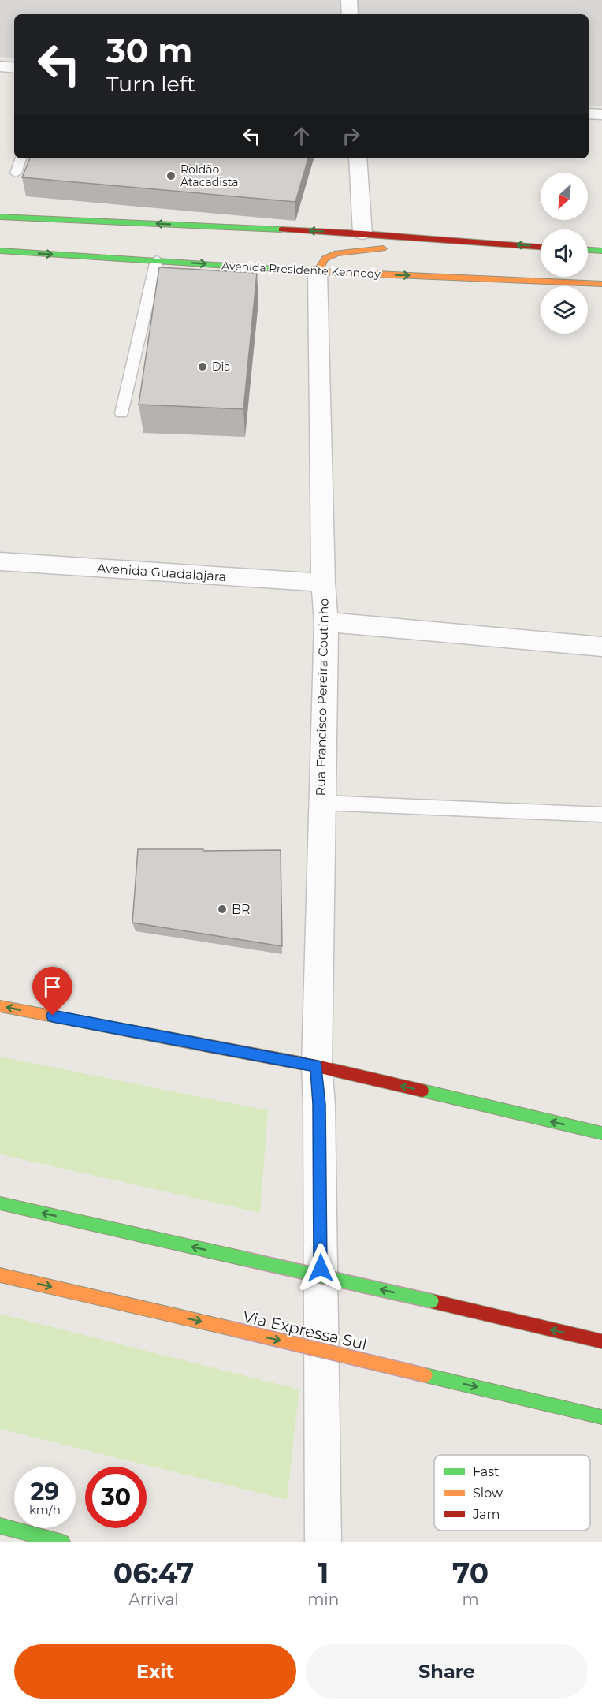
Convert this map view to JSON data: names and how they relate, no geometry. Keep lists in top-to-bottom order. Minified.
{"streets":{"main road":["Avenida Presidente Kennedy","Via Expressa Sul"],"street":["Avenida Guadalajara","Rua Francisco Pereira Coutinho"]},"crossings":[["Avenida Presidente Kennedy","Rua Francisco Pereira Coutinho"],["Avenida Guadalajara","Rua Francisco Pereira Coutinho"]],"places":["Roldão Atacadista","Dia","BR"],"legend":["Fast","Slow","Jam"],"north":"bottom left","page":{"turn":["30 m","Turn left"],"speed":"29 km/h","limit":"30","eta":["06:47","Arrival","1","min","70","m"],"buttons":["Exit","Share"]}}
